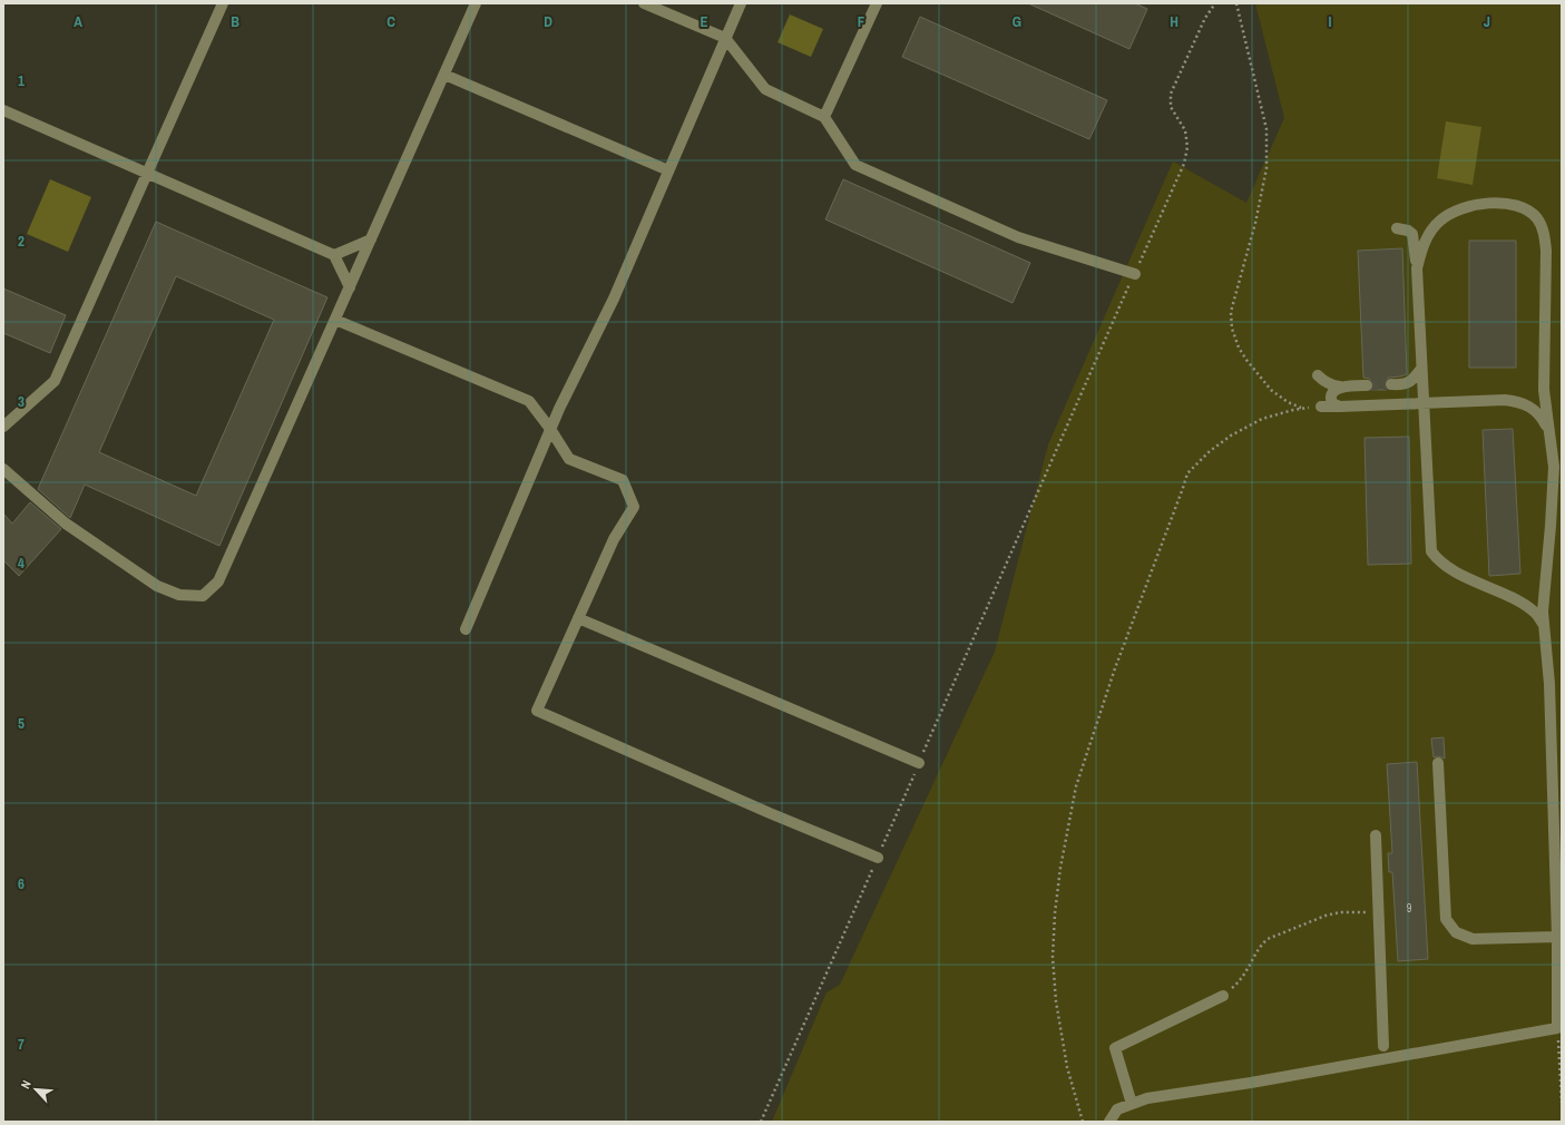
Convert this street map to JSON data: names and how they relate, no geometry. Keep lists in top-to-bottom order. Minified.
{"house_numbers":["9"],"north":"top left","grid":{"columns":["A","B","C","D","E","F","G","H","I","J"],"rows":["1","2","3","4","5","6","7"]}}
